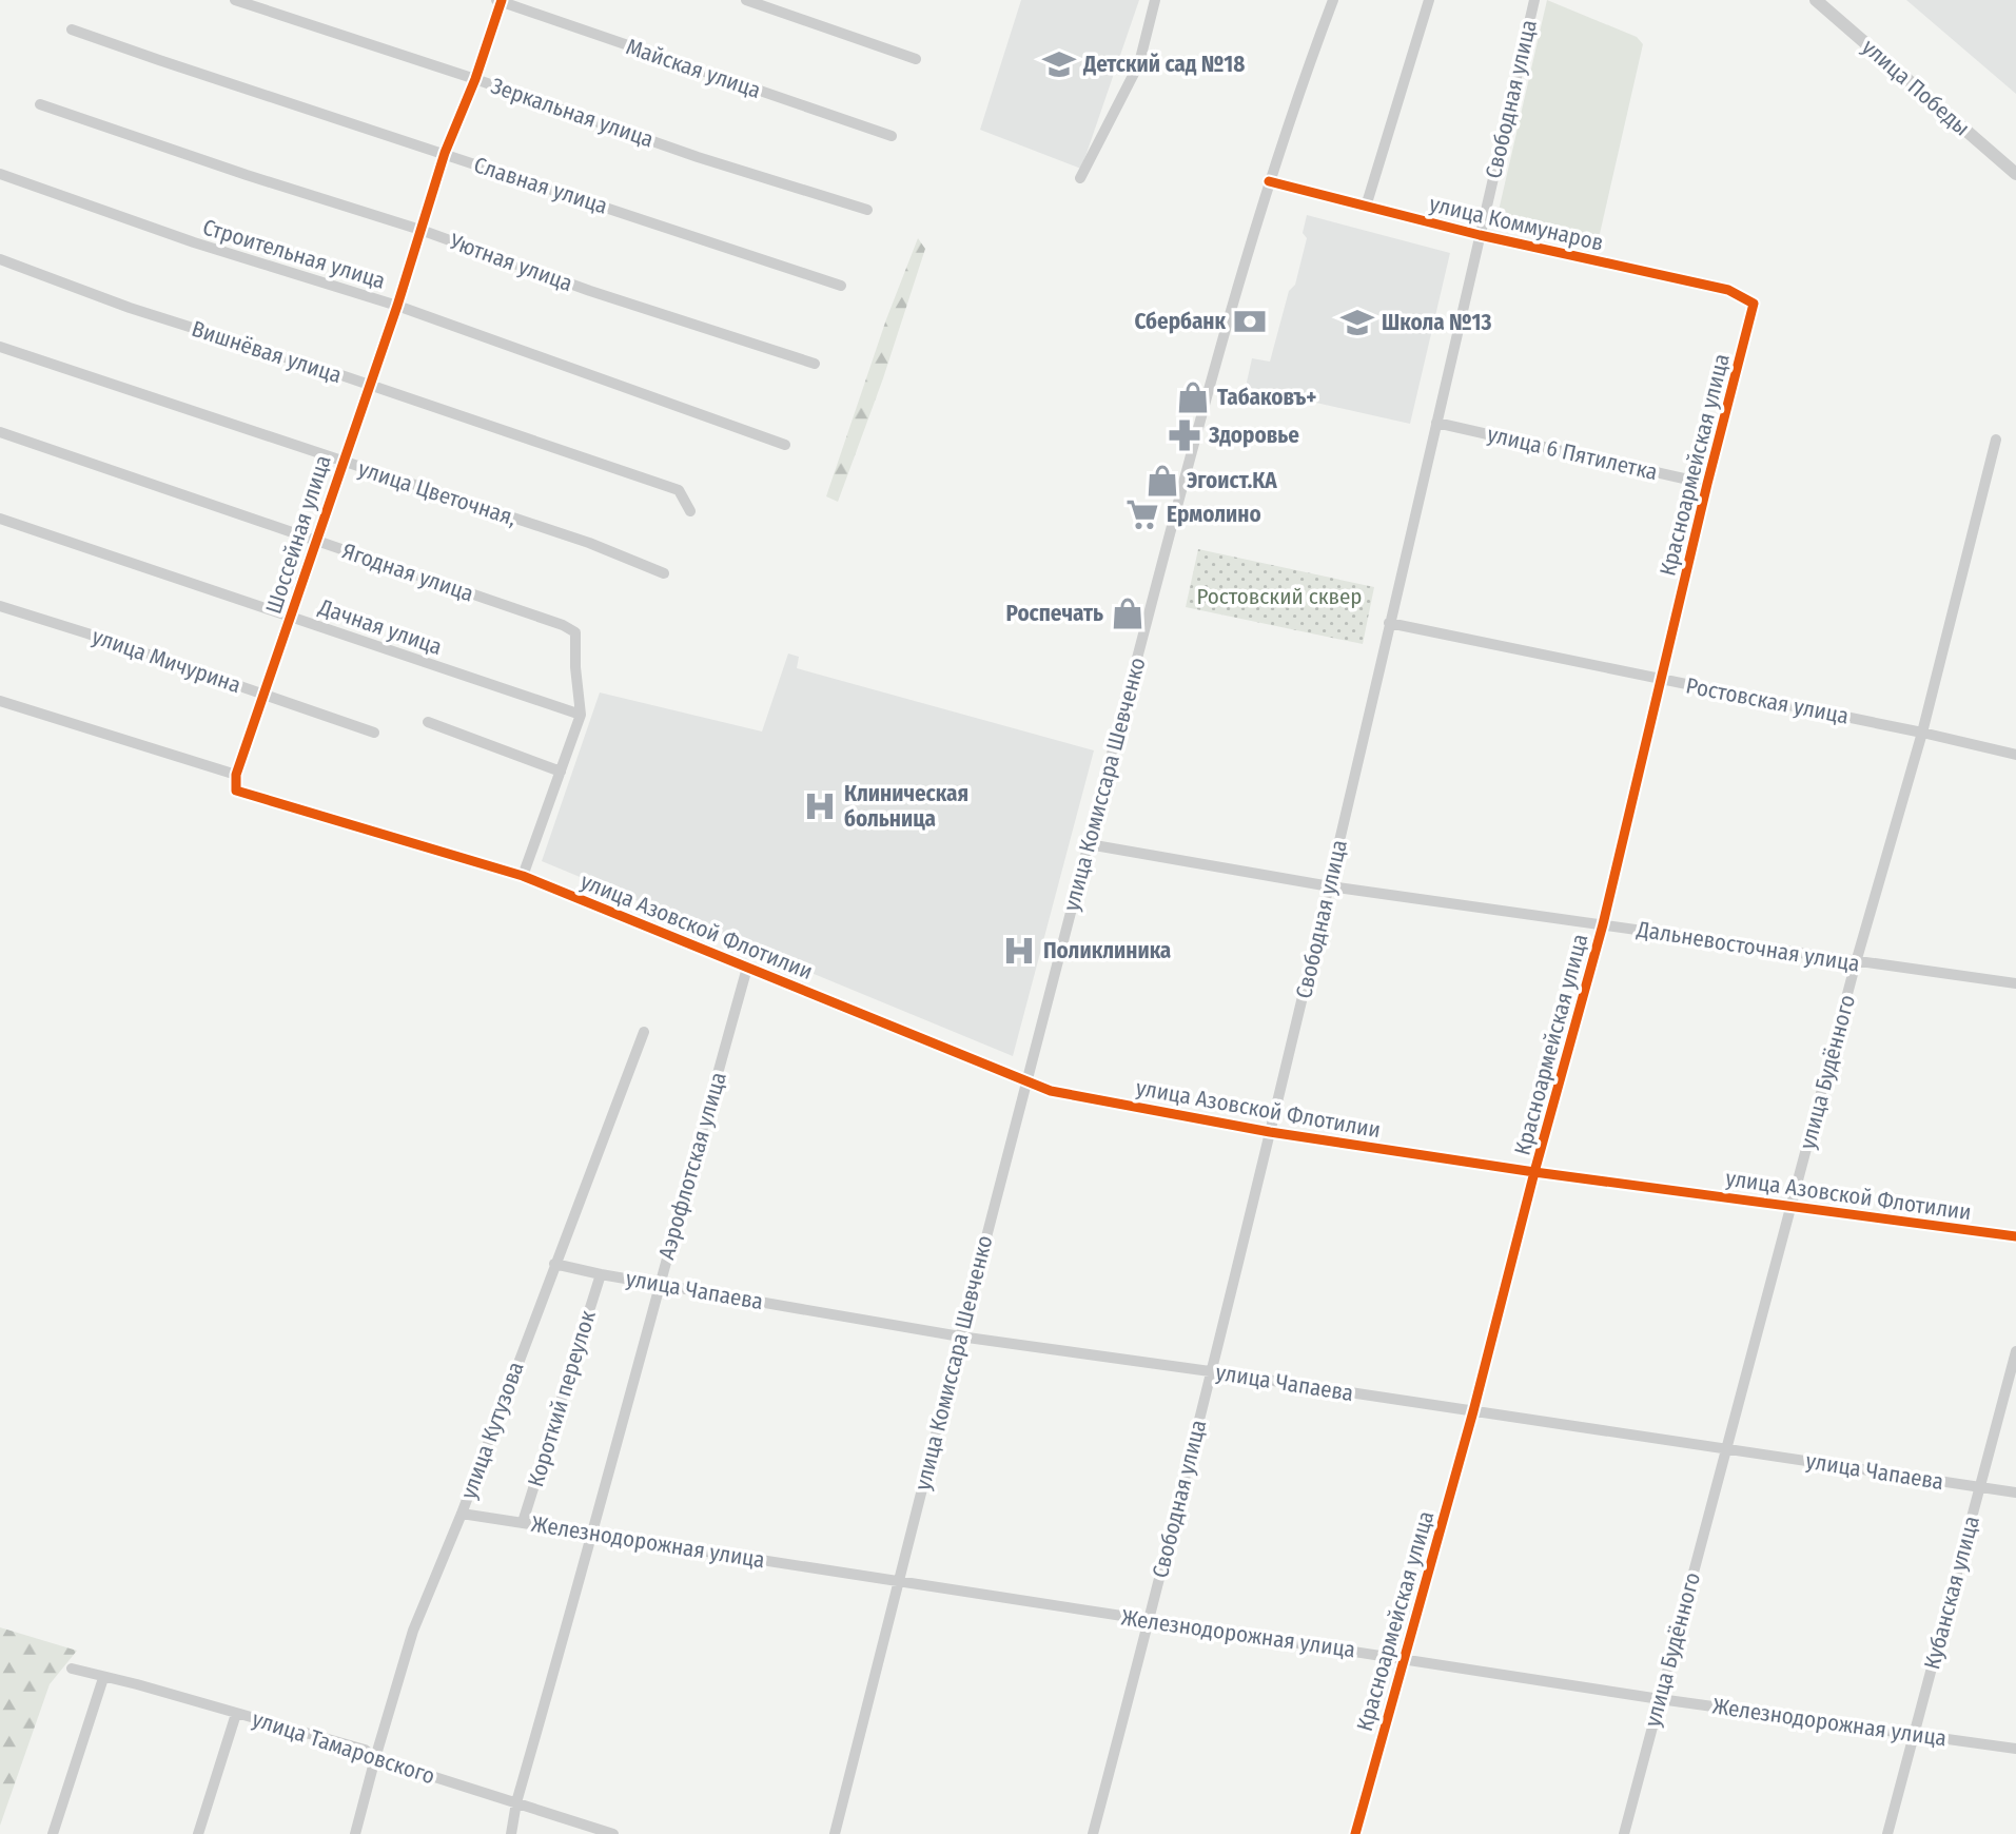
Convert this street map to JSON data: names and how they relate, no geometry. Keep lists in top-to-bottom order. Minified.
{"streets":{"street":["Майская улица","улица Победы","Свободная улица","Зеркальная улица","Славная улица","улица Коммунаров","Строительная улица","Уютная улица","Вишнёвая улица","улица 6 Пятилетка","Красноармейская улица","улица Цветочная,","Шоссейная улица","Ягодная улица","Дачная улица","улица Мичурина","Ростовская улица","улица Комиссара Шевченко","улица Азовской Флотилии","Дальневосточная улица","улица Будённого","Аэрофлотская улица","улица Чапаева","Короткий переулок","улица Кутузова","Железнодорожная улица","Кубанская улица","улица Тамаровского"]},"crossings":[["Майская улица","Шоссейная улица"],["Свободная улица","улица Коммунаров"],["Свободная улица","улица 6 Пятилетка"],["Свободная улица","Ростовская улица"],["Свободная улица","улица Азовской Флотилии"],["Свободная улица","Дальневосточная улица"],["Свободная улица","улица Чапаева"],["Свободная улица","Железнодорожная улица"],["Зеркальная улица","Шоссейная улица"],["Славная улица","Шоссейная улица"],["улица Коммунаров","Красноармейская улица"],["улица Коммунаров","улица Комиссара Шевченко"],["Строительная улица","Шоссейная улица"],["Уютная улица","Шоссейная улица"],["Вишнёвая улица","Шоссейная улица"],["улица 6 Пятилетка","Красноармейская улица"],["Красноармейская улица","Ростовская улица"],["Красноармейская улица","улица Азовской Флотилии"],["Красноармейская улица","Дальневосточная улица"],["Красноармейская улица","улица Чапаева"],["Красноармейская улица","Железнодорожная улица"],["улица Цветочная,","Шоссейная улица"],["Шоссейная улица","Ягодная улица"],["Шоссейная улица","Дачная улица"],["Шоссейная улица","улица Мичурина"],["Ягодная улица","Дачная улица"],["Ягодная улица","улица Азовской Флотилии"],["Ростовская улица","улица Будённого"],["улица Комиссара Шевченко","улица Азовской Флотилии"],["улица Комиссара Шевченко","Дальневосточная улица"],["улица Комиссара Шевченко","улица Чапаева"],["улица Комиссара Шевченко","Железнодорожная улица"],["улица Азовской Флотилии","улица Будённого"],["улица Азовской Флотилии","Аэрофлотская улица"],["Дальневосточная улица","улица Будённого"],["улица Будённого","улица Чапаева"],["улица Будённого","Железнодорожная улица"],["Аэрофлотская улица","улица Чапаева"],["Аэрофлотская улица","Железнодорожная улица"],["Аэрофлотская улица","улица Тамаровского"],["улица Чапаева","Короткий переулок"],["улица Чапаева","улица Кутузова"],["улица Чапаева","Кубанская улица"],["Короткий переулок","Железнодорожная улица"],["улица Кутузова","Железнодорожная улица"],["улица Кутузова","улица Тамаровского"],["Железнодорожная улица","Кубанская улица"]],"parks":["Ростовский сквер"],"places":{"school or university":["Детский сад №18","Школа №13"],"bank":["Сбербанк"],"shop":["Табаковъ+","Эгоист.КА","Роспечать"],"pharmacy":["Здоровье"],"supermarket":["Ермолино"],"hospital":["Клиническая больница","Поликлиника"]}}
